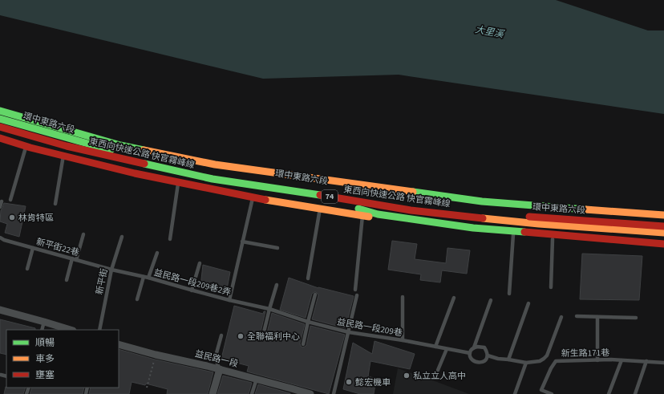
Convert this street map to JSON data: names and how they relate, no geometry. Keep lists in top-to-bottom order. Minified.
{"streets":{"main road":["環中東路六段","東西向快速公路 快官霧峰線","74"],"street":["益民路一段"],"lane":["新平街22巷","新平街","益民路一段209巷2弄","益民路一段209巷","新生路171巷"]},"crossings":[["新平街22巷","新平街"],["新平街22巷","益民路一段209巷2弄"],["新平街","益民路一段209巷2弄"],["益民路一段209巷2弄","益民路一段209巷"]],"water":["大里溪"],"places":["林肯特區","全聯福利中心","私立立人高中","懿宏機車"],"legend":["順暢","車多","壅塞"]}
